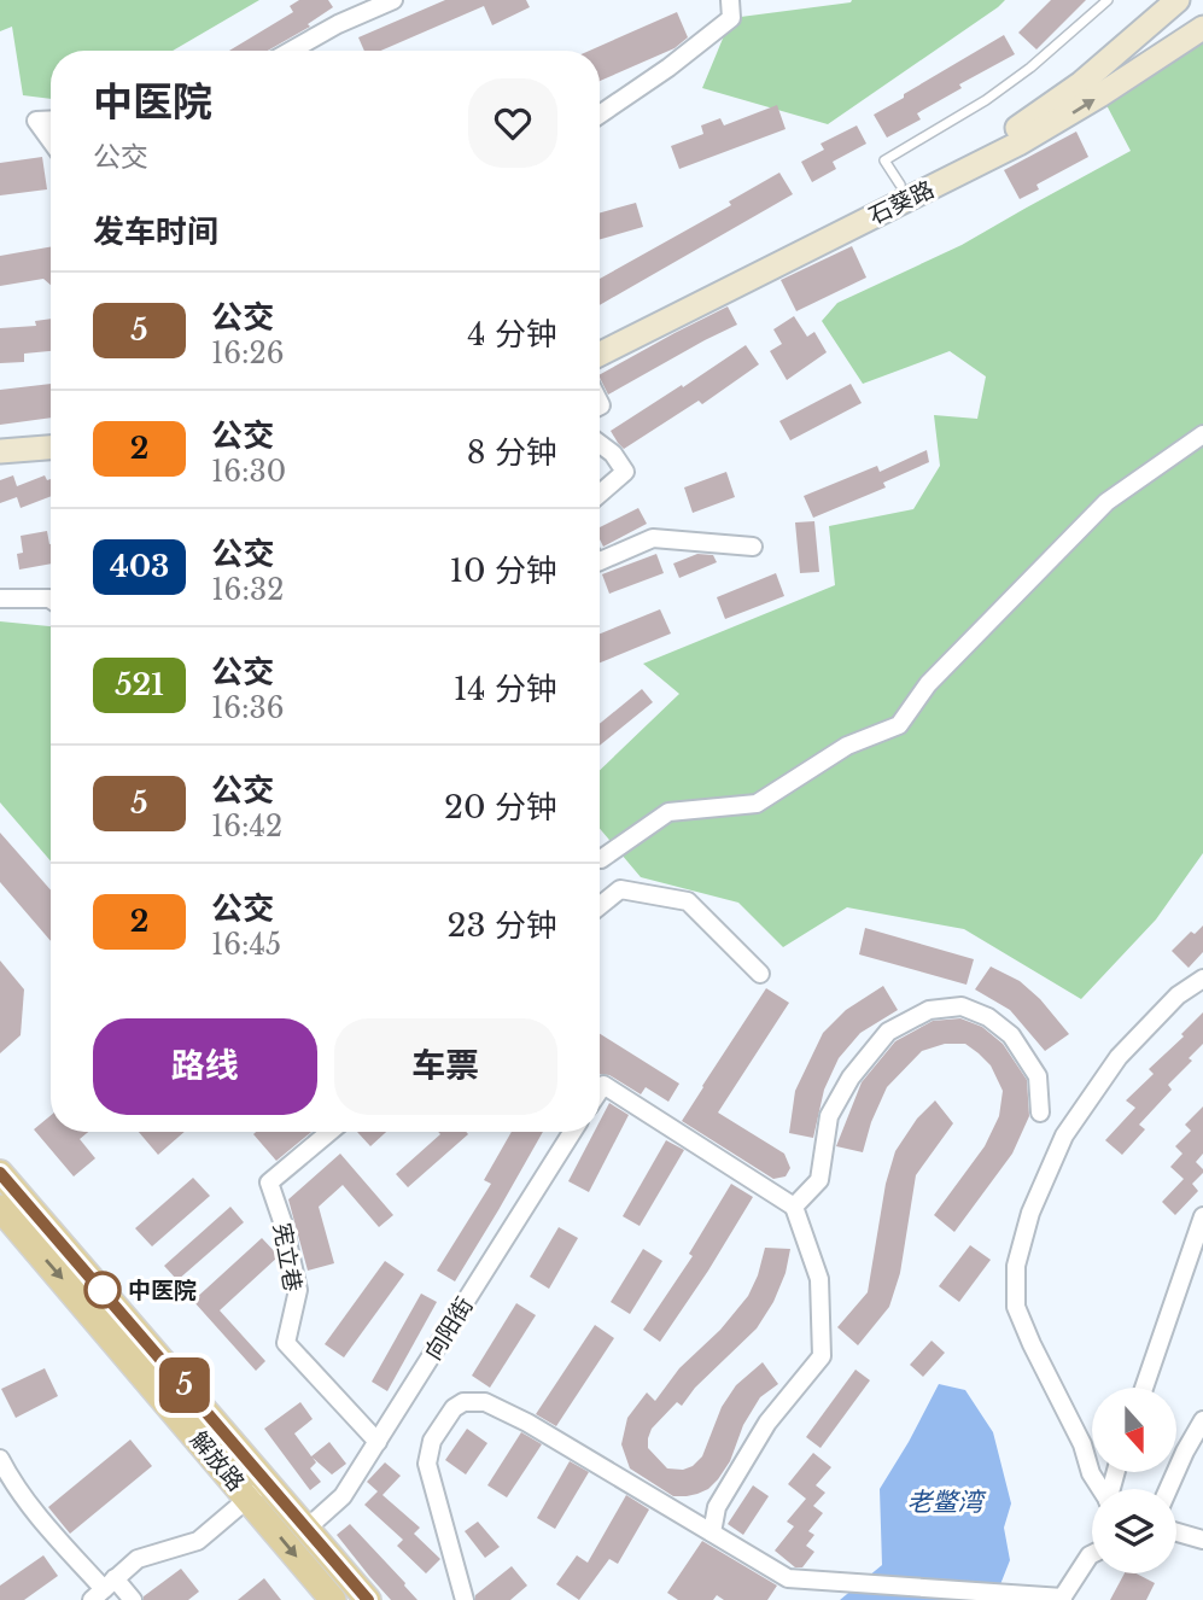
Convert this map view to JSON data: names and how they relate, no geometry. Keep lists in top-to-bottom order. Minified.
{"streets":{"main road":["石葵路","解放路"],"street":["宪立巷","向阳街"]},"crossings":[["宪立巷","向阳街"],["向阳街","解放路"]],"water":["老鳖湾"],"places":["中医院"],"lines":["bus line 5"],"north":"bottom","page":{"on_map":"5","heading":[["中医院","公交"],"发车时间"],"list":[{"mark":"5","name":"公交","note":"16:26","value":"4 分钟"},{"mark":"2","name":"公交","note":"16:30","value":"8 分钟"},{"mark":"403","name":"公交","note":"16:32","value":"10 分钟"},{"mark":"521","name":"公交","note":"16:36","value":"14 分钟"},{"mark":"5","name":"公交","note":"16:42","value":"20 分钟"},{"mark":"2","name":"公交","note":"16:45","value":"23 分钟"}],"buttons":["路线","车票"]}}
